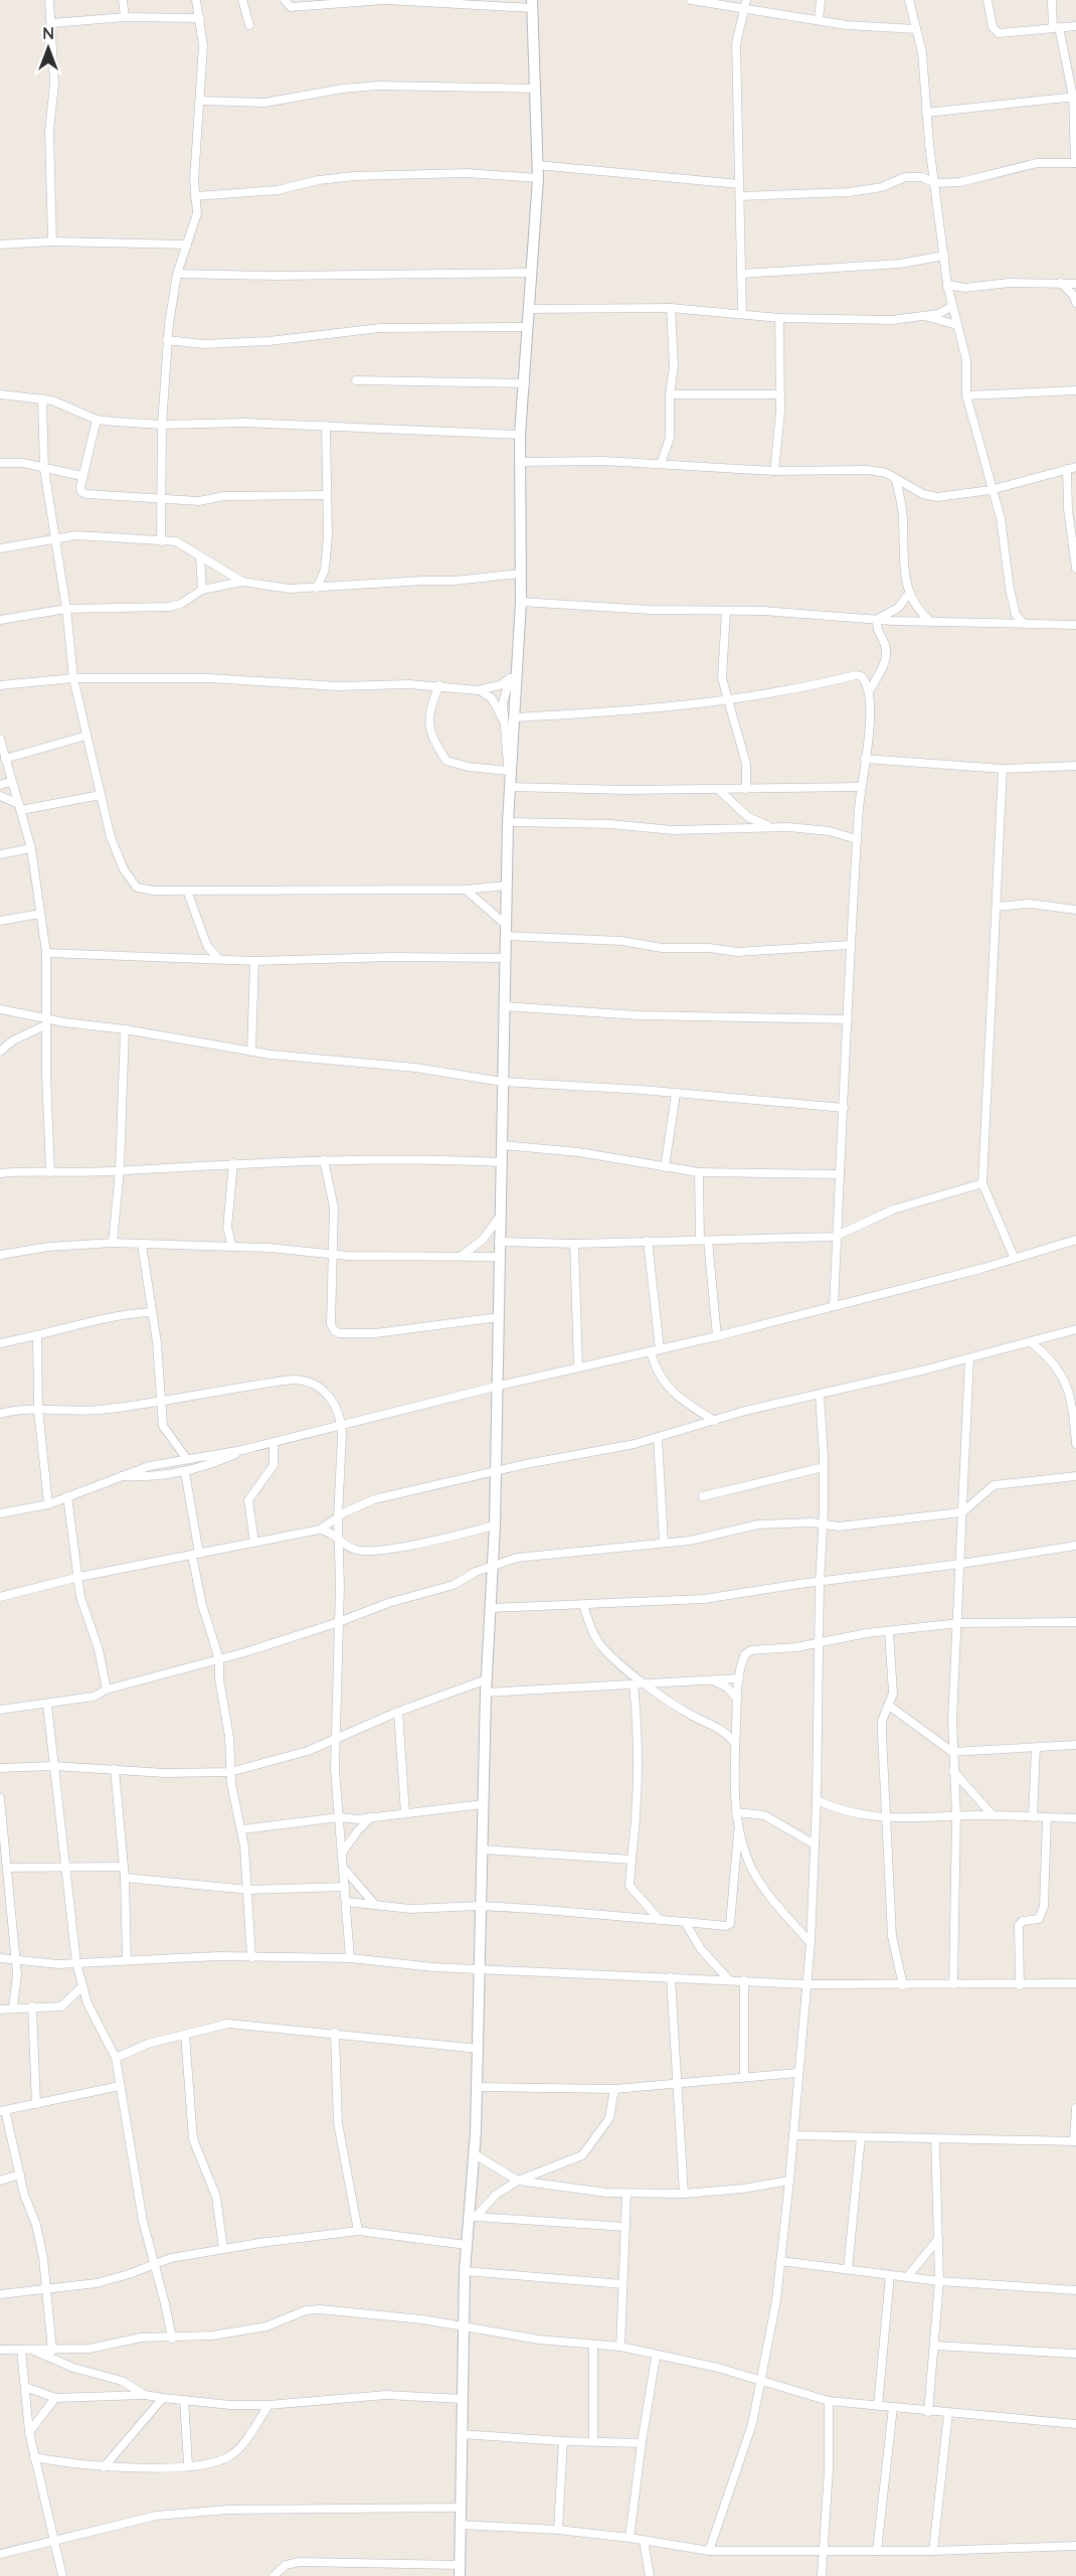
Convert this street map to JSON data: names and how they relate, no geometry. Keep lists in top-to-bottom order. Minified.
{"north":"top"}
